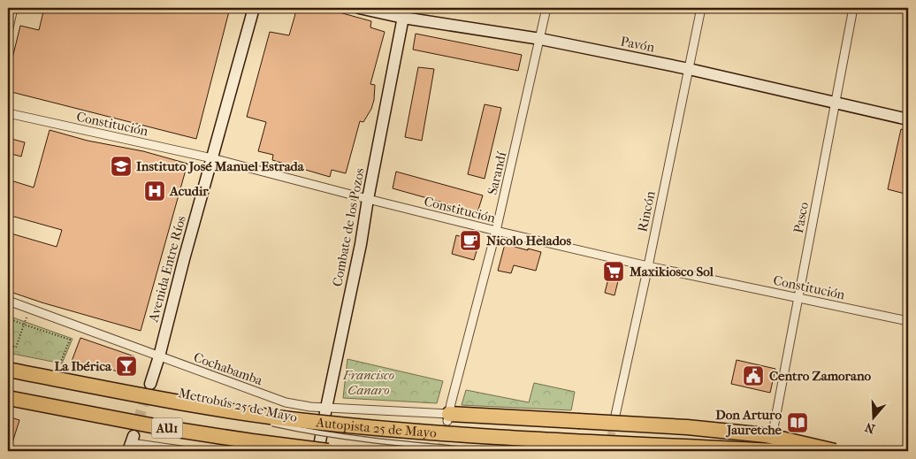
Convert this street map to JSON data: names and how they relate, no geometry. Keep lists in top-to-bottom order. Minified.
{"streets":{"highway":["Autopista 25 de Mayo","AU1"],"street":["Pavón","Constitución","Sarandí","Rincón","Pasco","Combate de los Pozos","Avenida Entre Ríos","Cochabamba"],"lane":["Metrobús 25 de Mayo"]},"crossings":[["Pavón","Sarandí"],["Pavón","Rincón"],["Pavón","Pasco"],["Pavón","Combate de los Pozos"],["Constitución","Sarandí"],["Constitución","Rincón"],["Constitución","Pasco"],["Constitución","Combate de los Pozos"],["Constitución","Avenida Entre Ríos"],["Sarandí","Cochabamba"],["Combate de los Pozos","Cochabamba"],["Avenida Entre Ríos","Cochabamba"],["Metrobús 25 de Mayo","Autopista 25 de Mayo"]],"parks":["Francisco Canaro"],"places":{"school or university":["Instituto José Manuel Estrada"],"hospital":["Acudir"],"cafe":["Nicolo Helados"],"supermarket":["Maxikiosco Sol"],"bar":["La Ibérica"],"public building":["Centro Zamorano"],"library":["Don Arturo Jauretche"]},"north":"bottom"}
